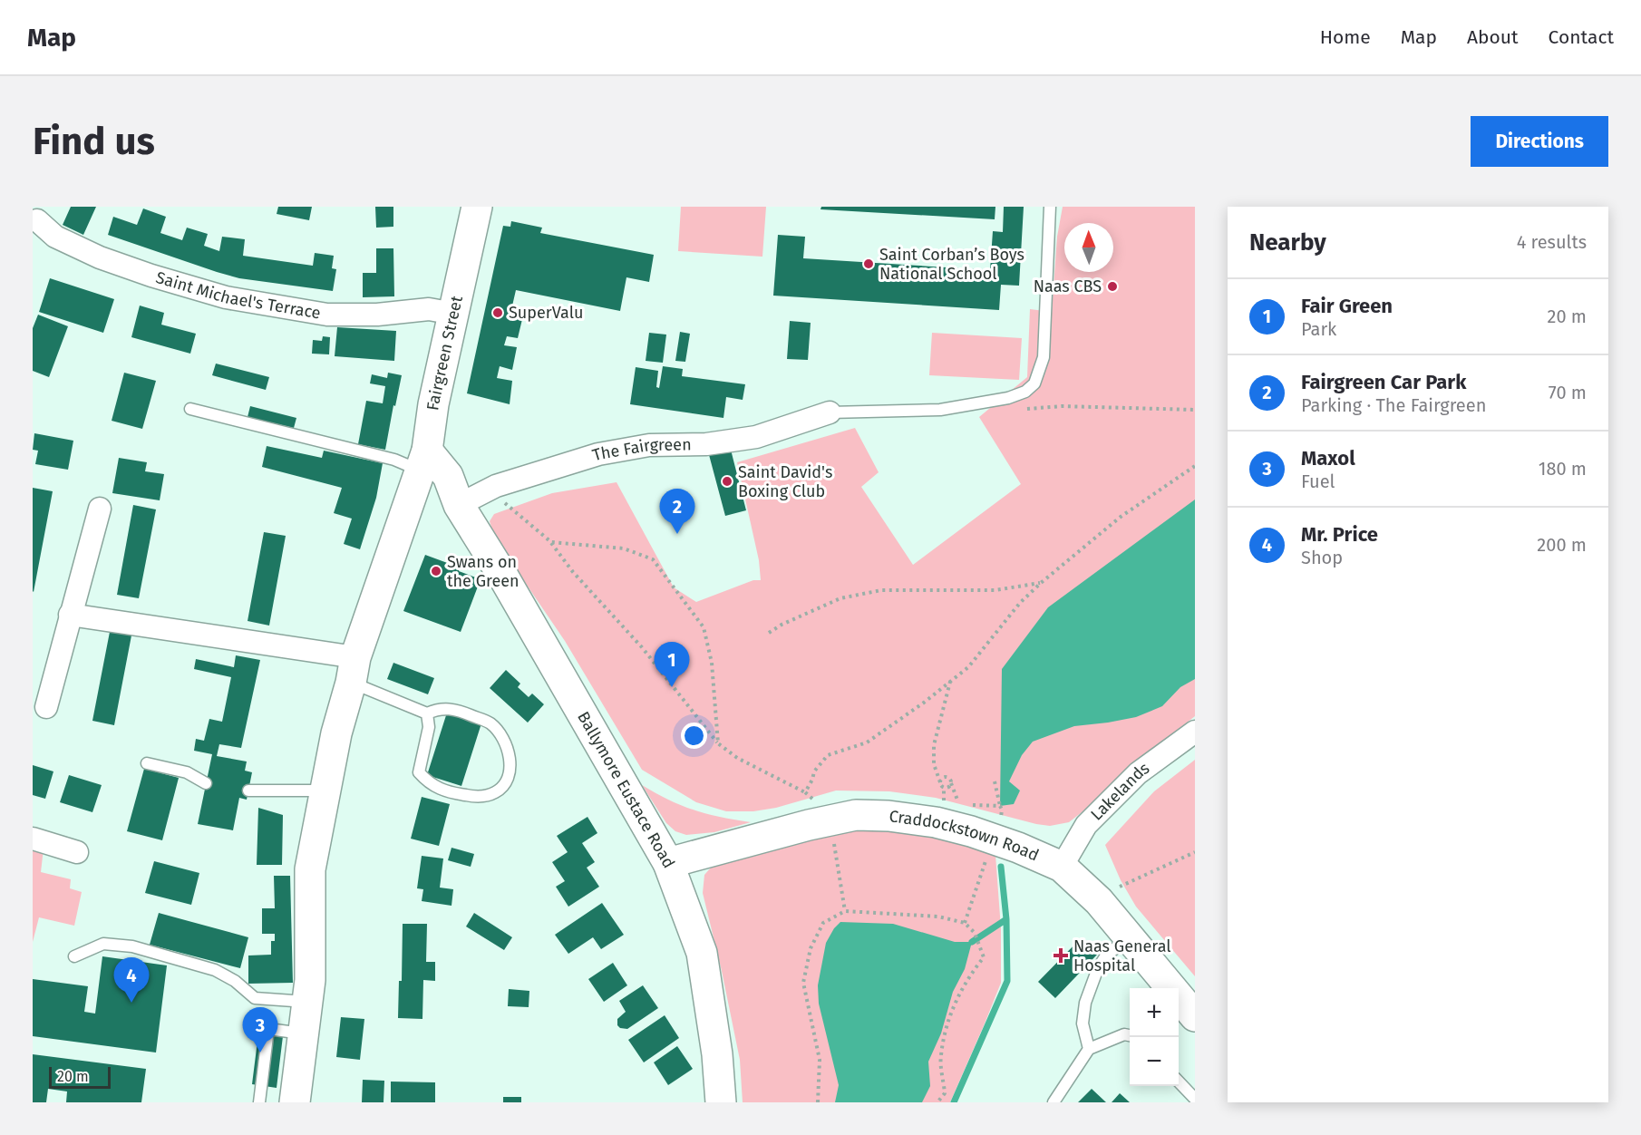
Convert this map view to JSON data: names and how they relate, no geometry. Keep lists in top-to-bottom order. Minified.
{"streets":{"main road":["Fairgreen Street","Ballymore Eustace Road","Craddockstown Road"],"street":["Saint Michael's Terrace","The Fairgreen","Lakelands"]},"crossings":[["Saint Michael's Terrace","Fairgreen Street"],["Fairgreen Street","Ballymore Eustace Road"],["The Fairgreen","Ballymore Eustace Road"],["Ballymore Eustace Road","Craddockstown Road"],["Lakelands","Craddockstown Road"]],"places":{"other":["Saint Corban’s Boys National School","Naas CBS","SuperValu","Saint David's Boxing Club","Swans on the Green"],"health":["Naas General Hospital"]},"scale_bar":"20 m","north":"top","page":{"header":"Map","nav":["Home","Map","About","Contact"],"buttons":"Directions","title":"Find us","heading":["Nearby","4 results"],"list":[{"mark":"1","name":"Fair Green","note":"Park","value":"20 m"},{"mark":"2","name":"Fairgreen Car Park","note":"Parking · The Fairgreen","value":"70 m"},{"mark":"3","name":"Maxol","note":"Fuel","value":"180 m"},{"mark":"4","name":"Mr. Price","note":"Shop","value":"200 m"}],"pins":["2","1","4","3"],"map_buttons":["+","−"],"scale":"20 m"}}
